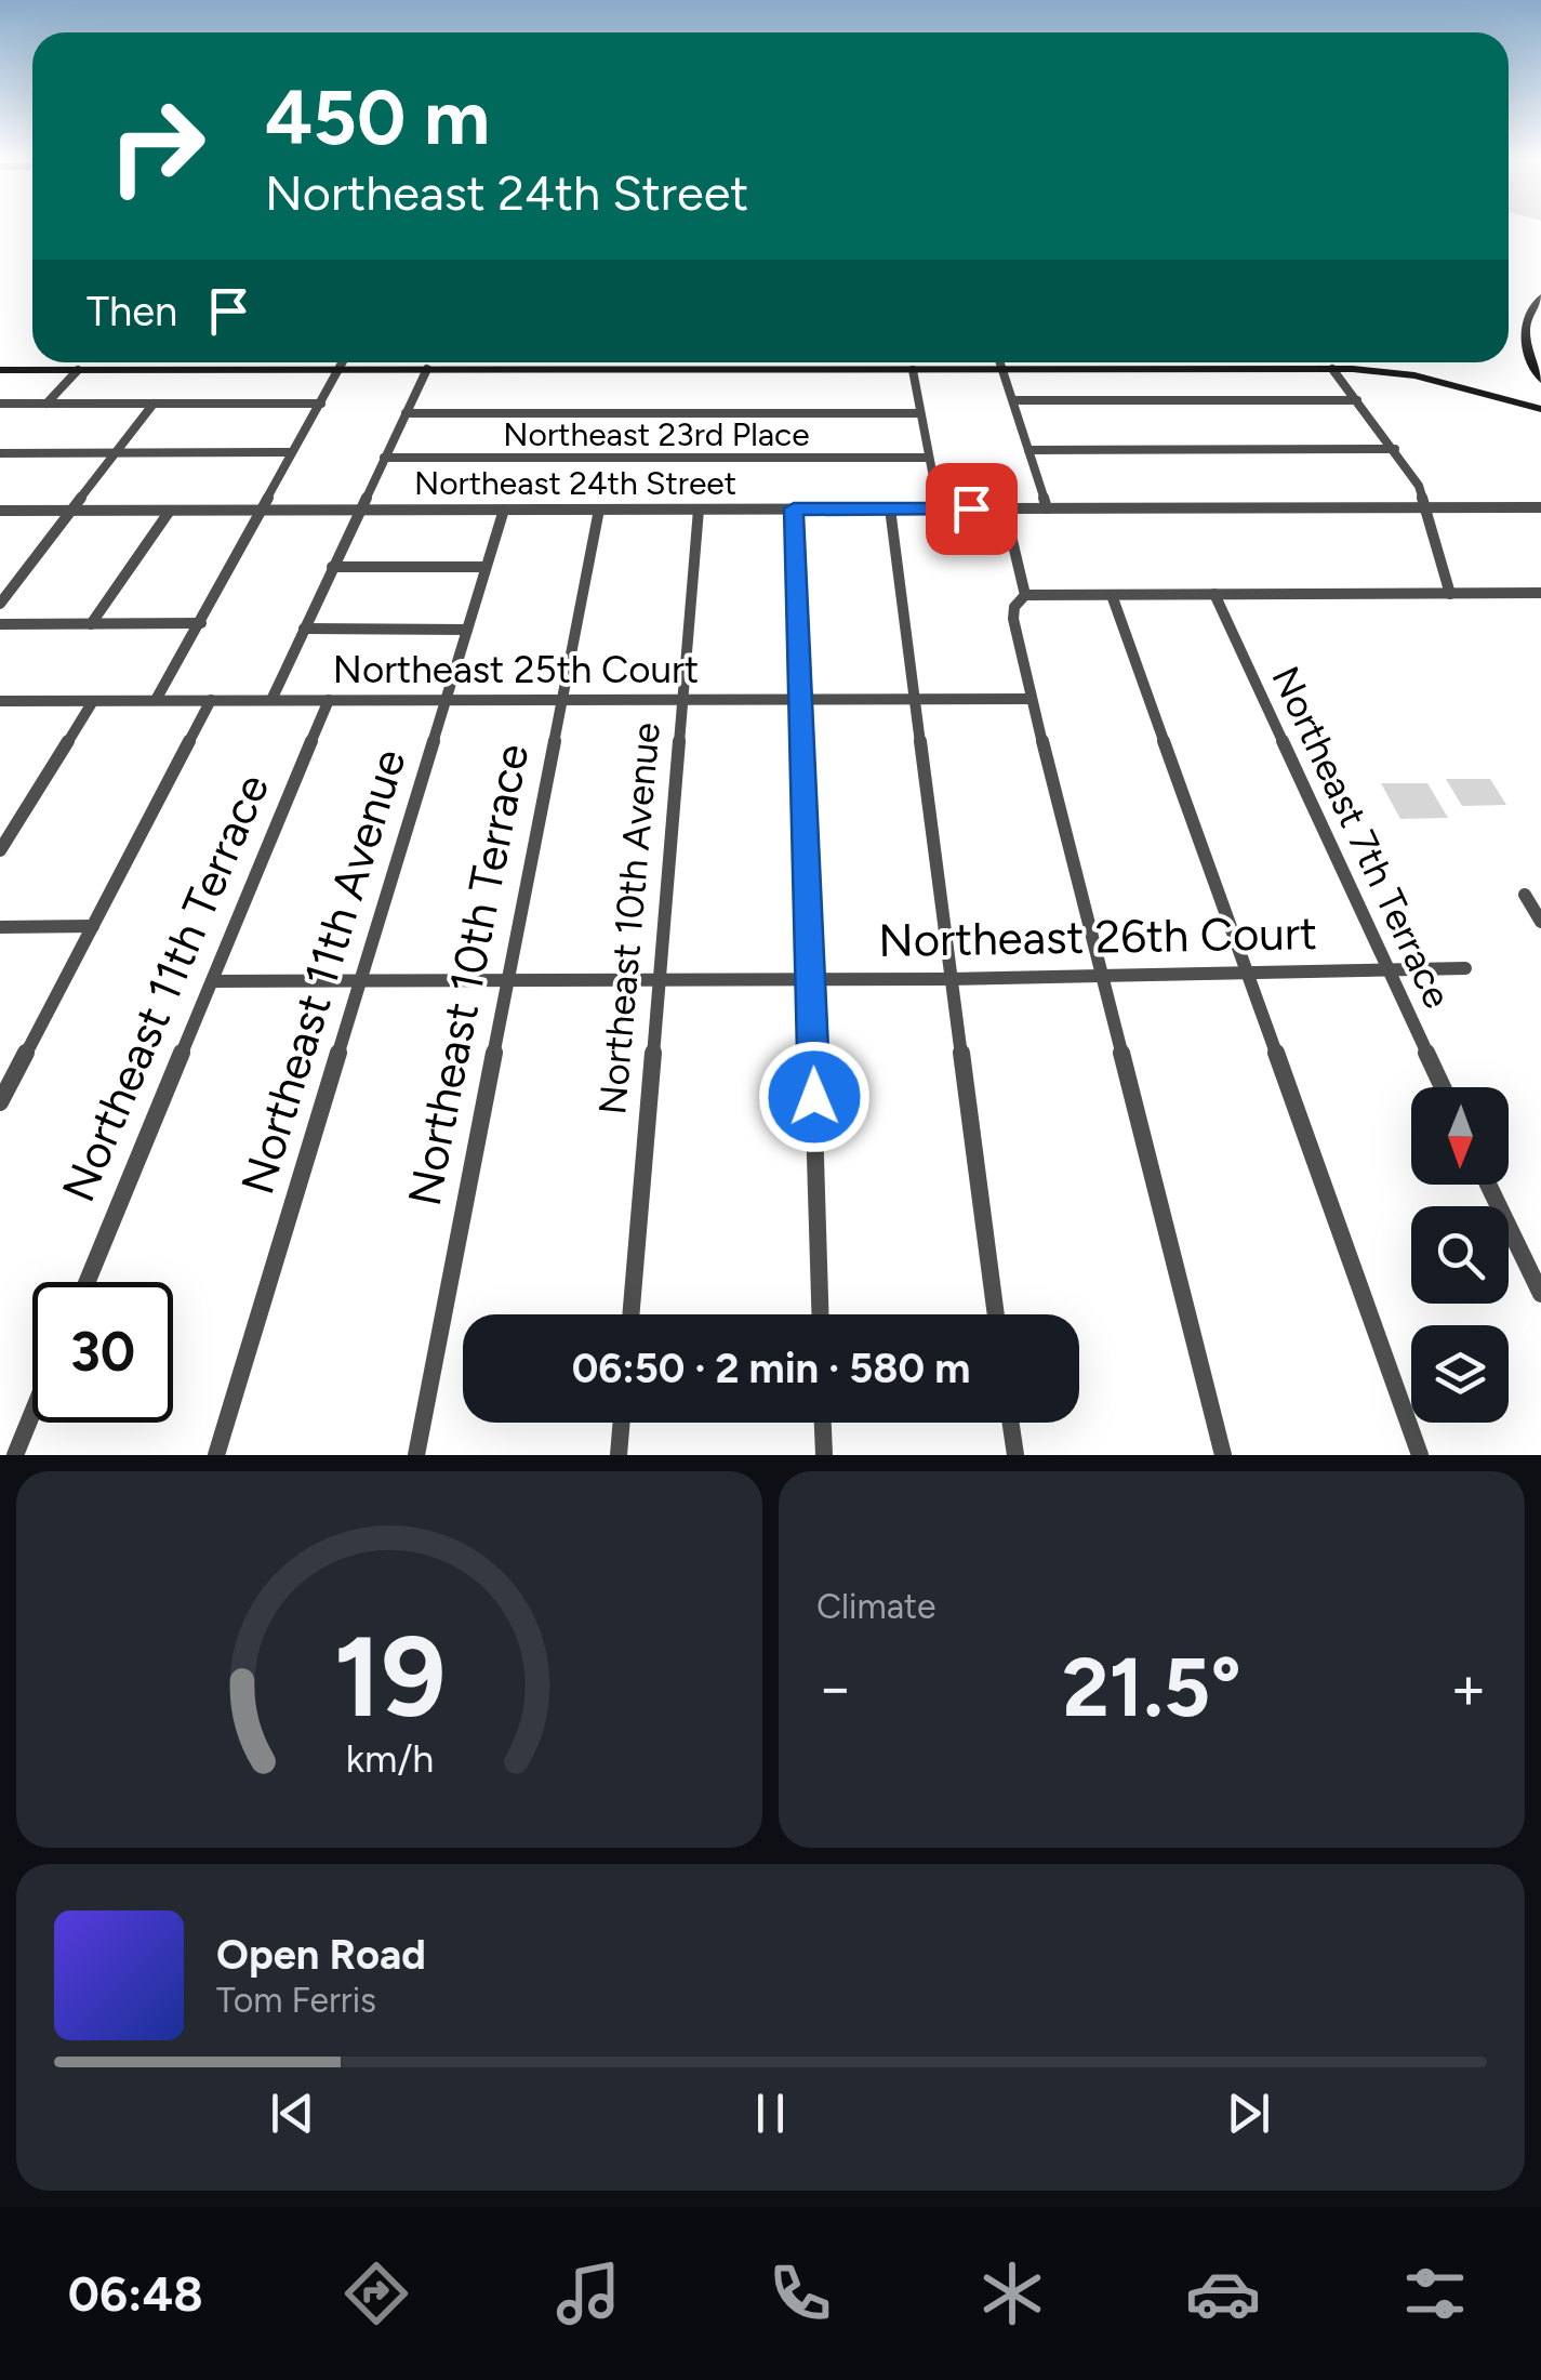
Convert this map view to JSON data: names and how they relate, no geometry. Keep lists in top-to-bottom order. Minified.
{"streets":{"street":["Northeast 23rd Place","Northeast 24th Street","Northeast 25th Court","Northeast 7th Terrace","Northeast 10th Avenue","Northeast 26th Court","Northeast 11th Avenue","Northeast 10th Terrace","Northeast 11th Terrace"]},"crossings":[["Northeast 24th Street","Northeast 10th Avenue"],["Northeast 24th Street","Northeast 11th Avenue"],["Northeast 24th Street","Northeast 10th Terrace"],["Northeast 25th Court","Northeast 10th Avenue"],["Northeast 25th Court","Northeast 11th Avenue"],["Northeast 25th Court","Northeast 10th Terrace"],["Northeast 25th Court","Northeast 11th Terrace"],["Northeast 7th Terrace","Northeast 26th Court"],["Northeast 10th Avenue","Northeast 26th Court"],["Northeast 26th Court","Northeast 11th Avenue"],["Northeast 26th Court","Northeast 10th Terrace"],["Northeast 26th Court","Northeast 11th Terrace"]],"north":"bottom","page":{"turn":["450 m","Northeast 24th Street"],"then":"Then","limit":"30","trip":"06:50 · 2 min · 580 m","tile":"Climate","heat":["−","21.5°","+"],"song":["Open Road","Tom Ferris"],"tabs":"06:48","gauge":["19","km/h"]}}
